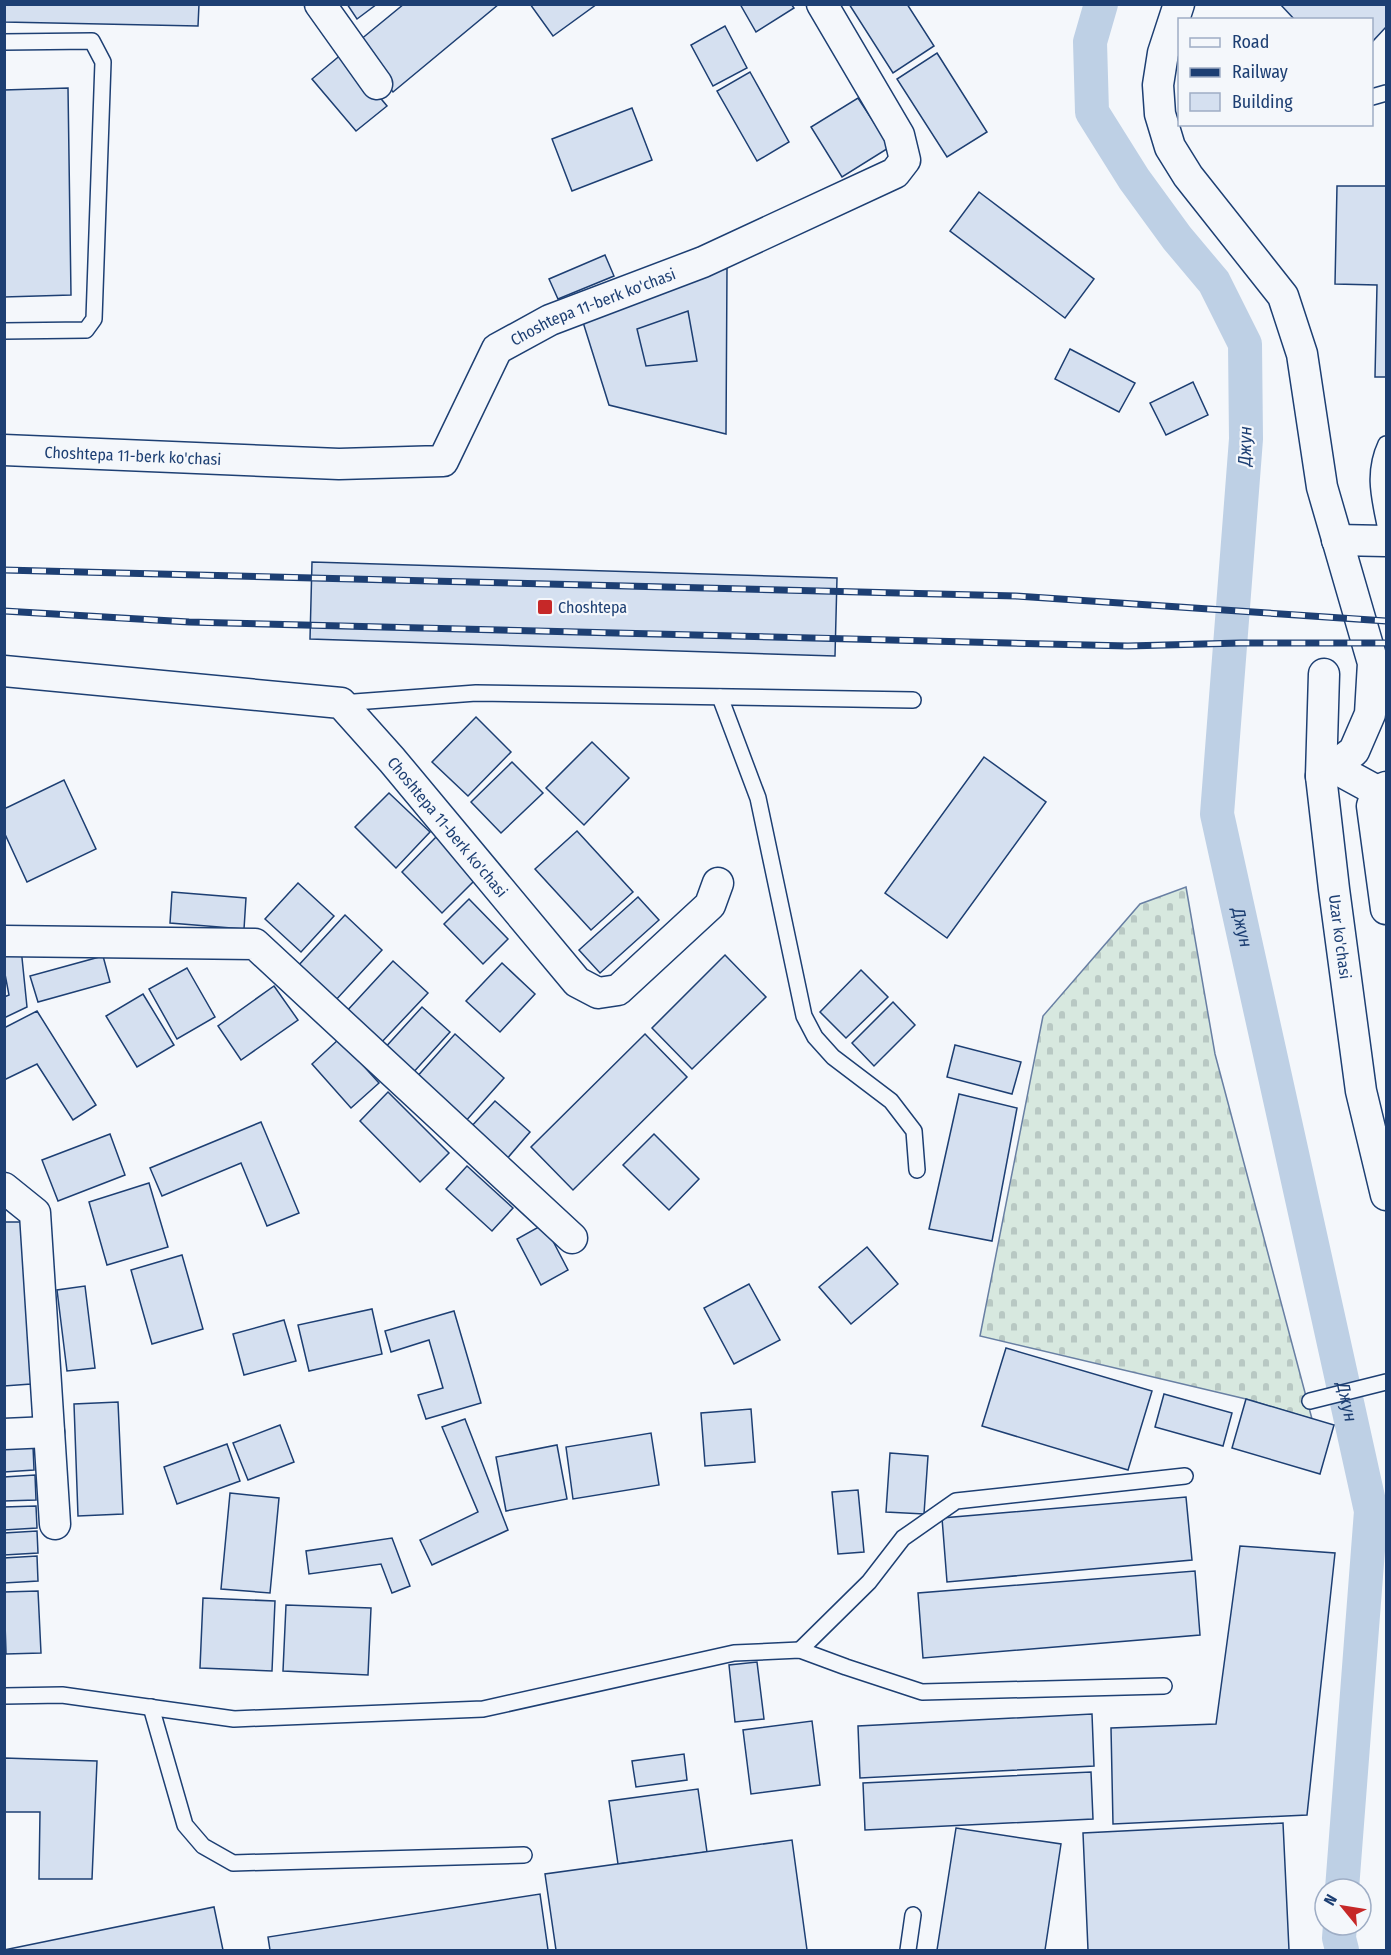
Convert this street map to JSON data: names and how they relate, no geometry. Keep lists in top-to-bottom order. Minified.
{"streets":{"street":["Choshtepa 11-berk ko'chasi","Uzar ko'chasi"]},"water":["Джун"],"places":{"transit":["Choshtepa"]},"legend":["Road","Railway","Building"],"north":"top left"}
